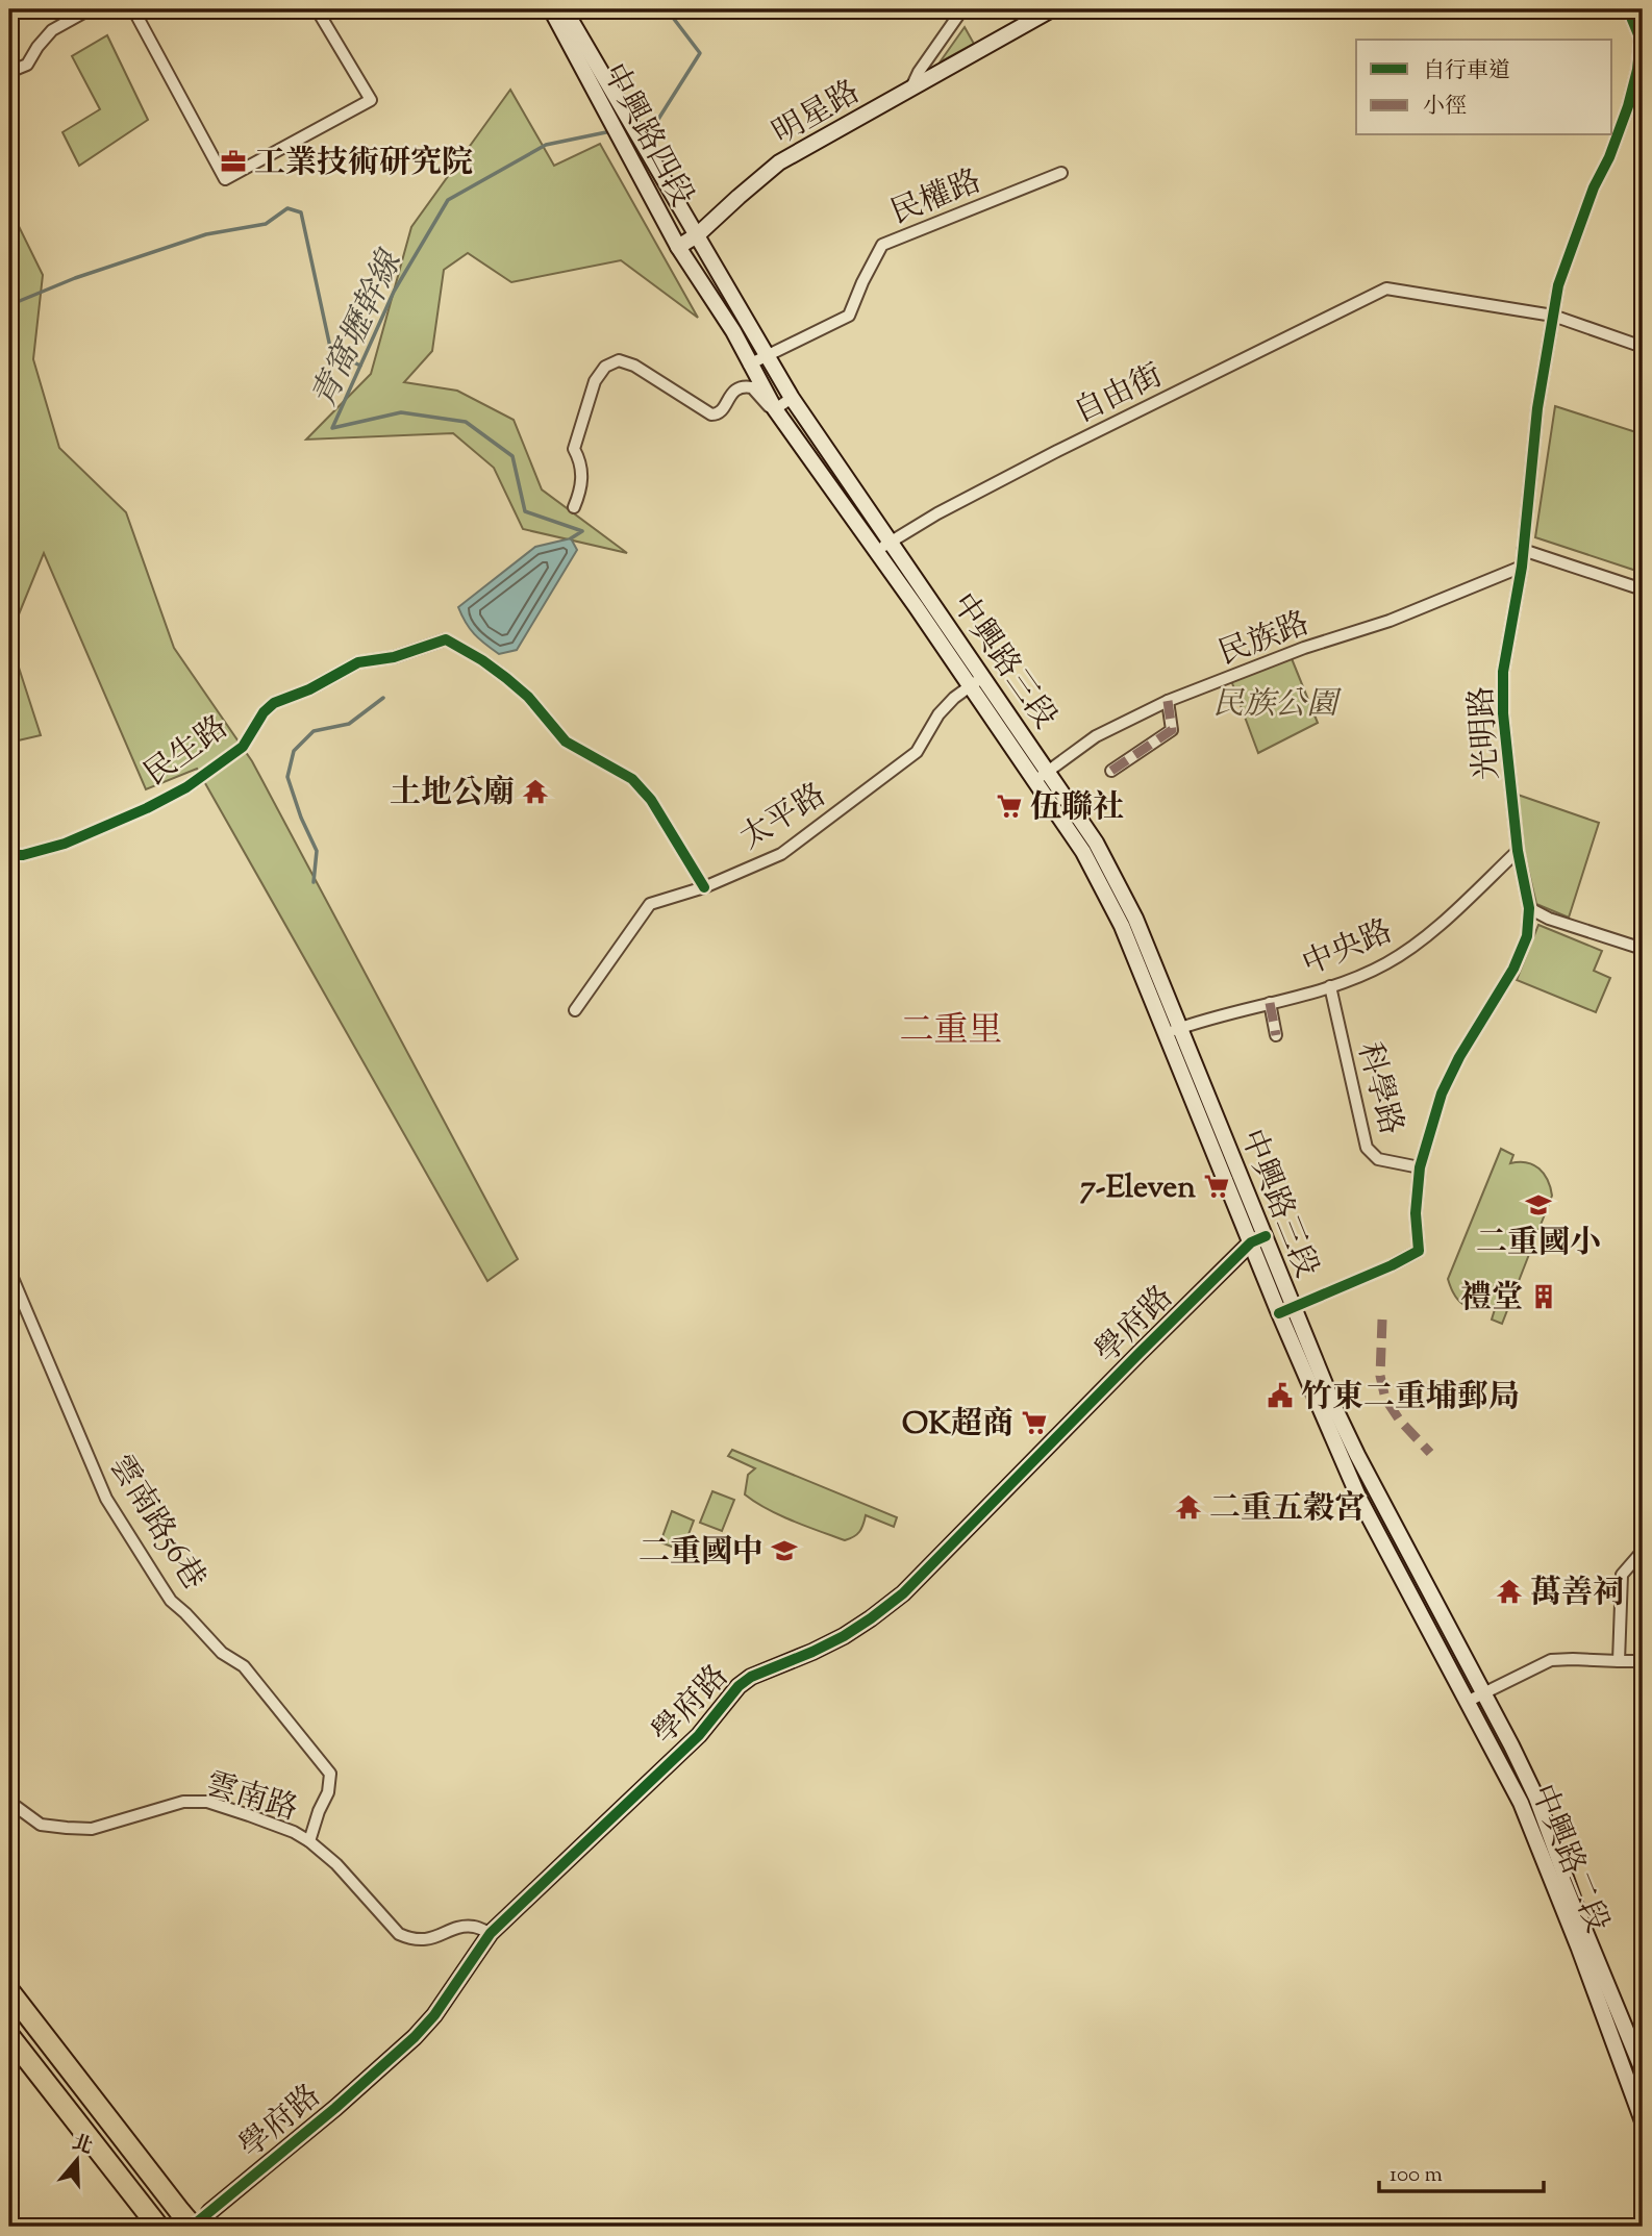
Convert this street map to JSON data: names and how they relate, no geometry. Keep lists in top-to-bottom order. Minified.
{"streets":{"main road":["明星路","中興路四段","中興路三段","學府路","中興路二段"],"street":["民權路","自由街","民族路","光明路","民生路","太平路","中央路","科學路","雲南路56巷","雲南路"]},"crossings":[["明星路","中興路四段"],["明星路","中興路三段"],["中興路四段","中興路三段"],["民權路","中興路三段"],["自由街","中興路三段"],["自由街","光明路"],["民族路","中興路三段"],["民族路","光明路"],["中興路三段","光明路"],["中興路三段","太平路"],["中興路三段","中央路"],["中興路三段","學府路"],["中興路三段","中興路二段"],["光明路","中央路"],["光明路","科學路"],["民生路","太平路"],["中央路","科學路"],["學府路","雲南路"],["雲南路56巷","雲南路"]],"districts":["二重里"],"water":["青窩壢幹線"],"parks":["民族公園"],"places":{"office":["工業技術研究院"],"temple":["土地公廟","二重五穀宮","萬善祠"],"supermarket":["伍聯社","7-Eleven","OK超商"],"school or university":["二重國小","二重國中"],"building":["禮堂"],"public building":["竹東二重埔郵局"]},"legend":["自行車道","小徑"],"scale_bar":"100 m","north":"top"}
